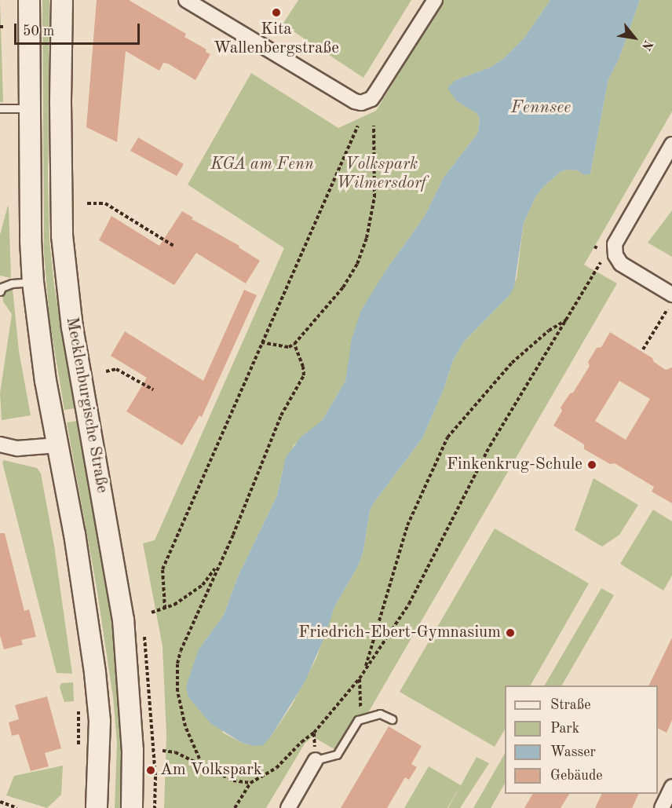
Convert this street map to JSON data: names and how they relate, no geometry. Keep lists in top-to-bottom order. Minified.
{"streets":{"main road":["Mecklenburgische Straße"]},"water":["Fennsee"],"parks":["KGA am Fenn","Volkspark Wilmersdorf"],"places":["Kita Wallenbergstraße","Finkenkrug-Schule","Friedrich-Ebert-Gymnasium","Am Volkspark"],"legend":["Straße","Park","Wasser","Gebäude"],"scale_bar":"50 m","north":"bottom right"}
